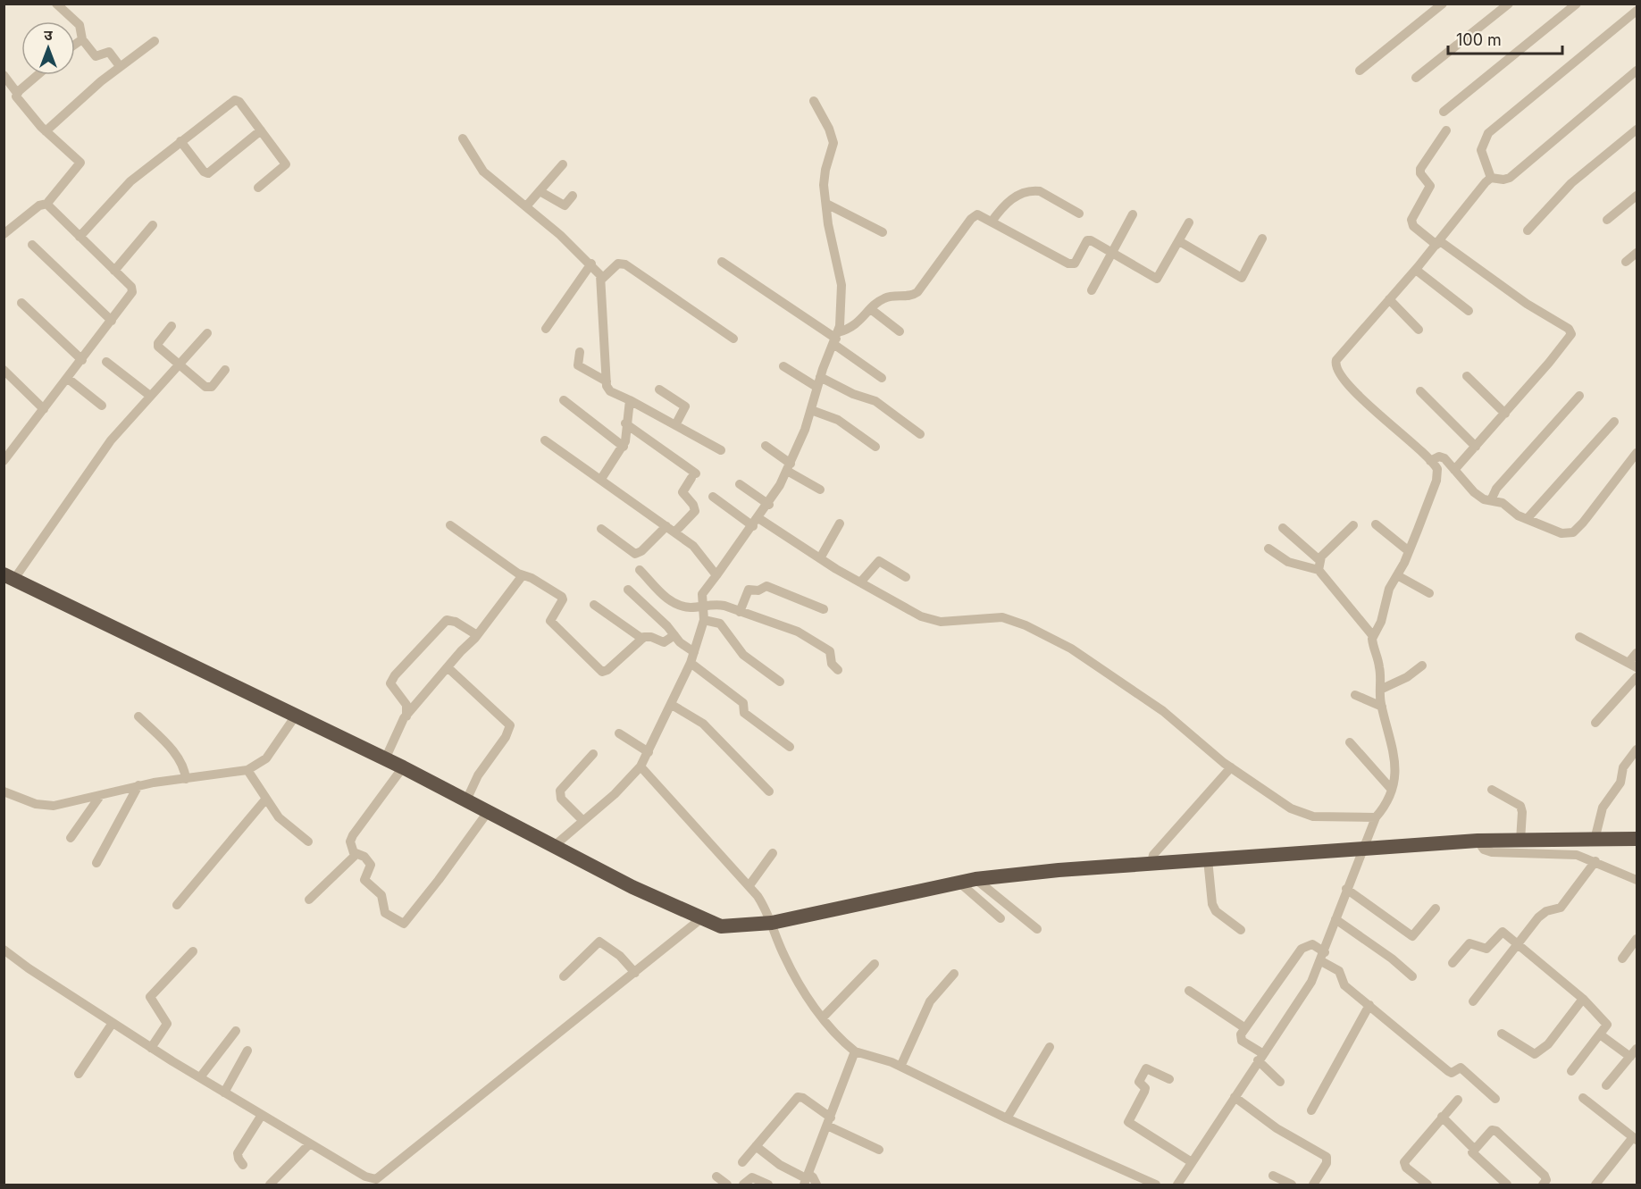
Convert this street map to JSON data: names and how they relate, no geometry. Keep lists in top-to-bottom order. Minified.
{"scale_bar":"100 m","north":"top"}
